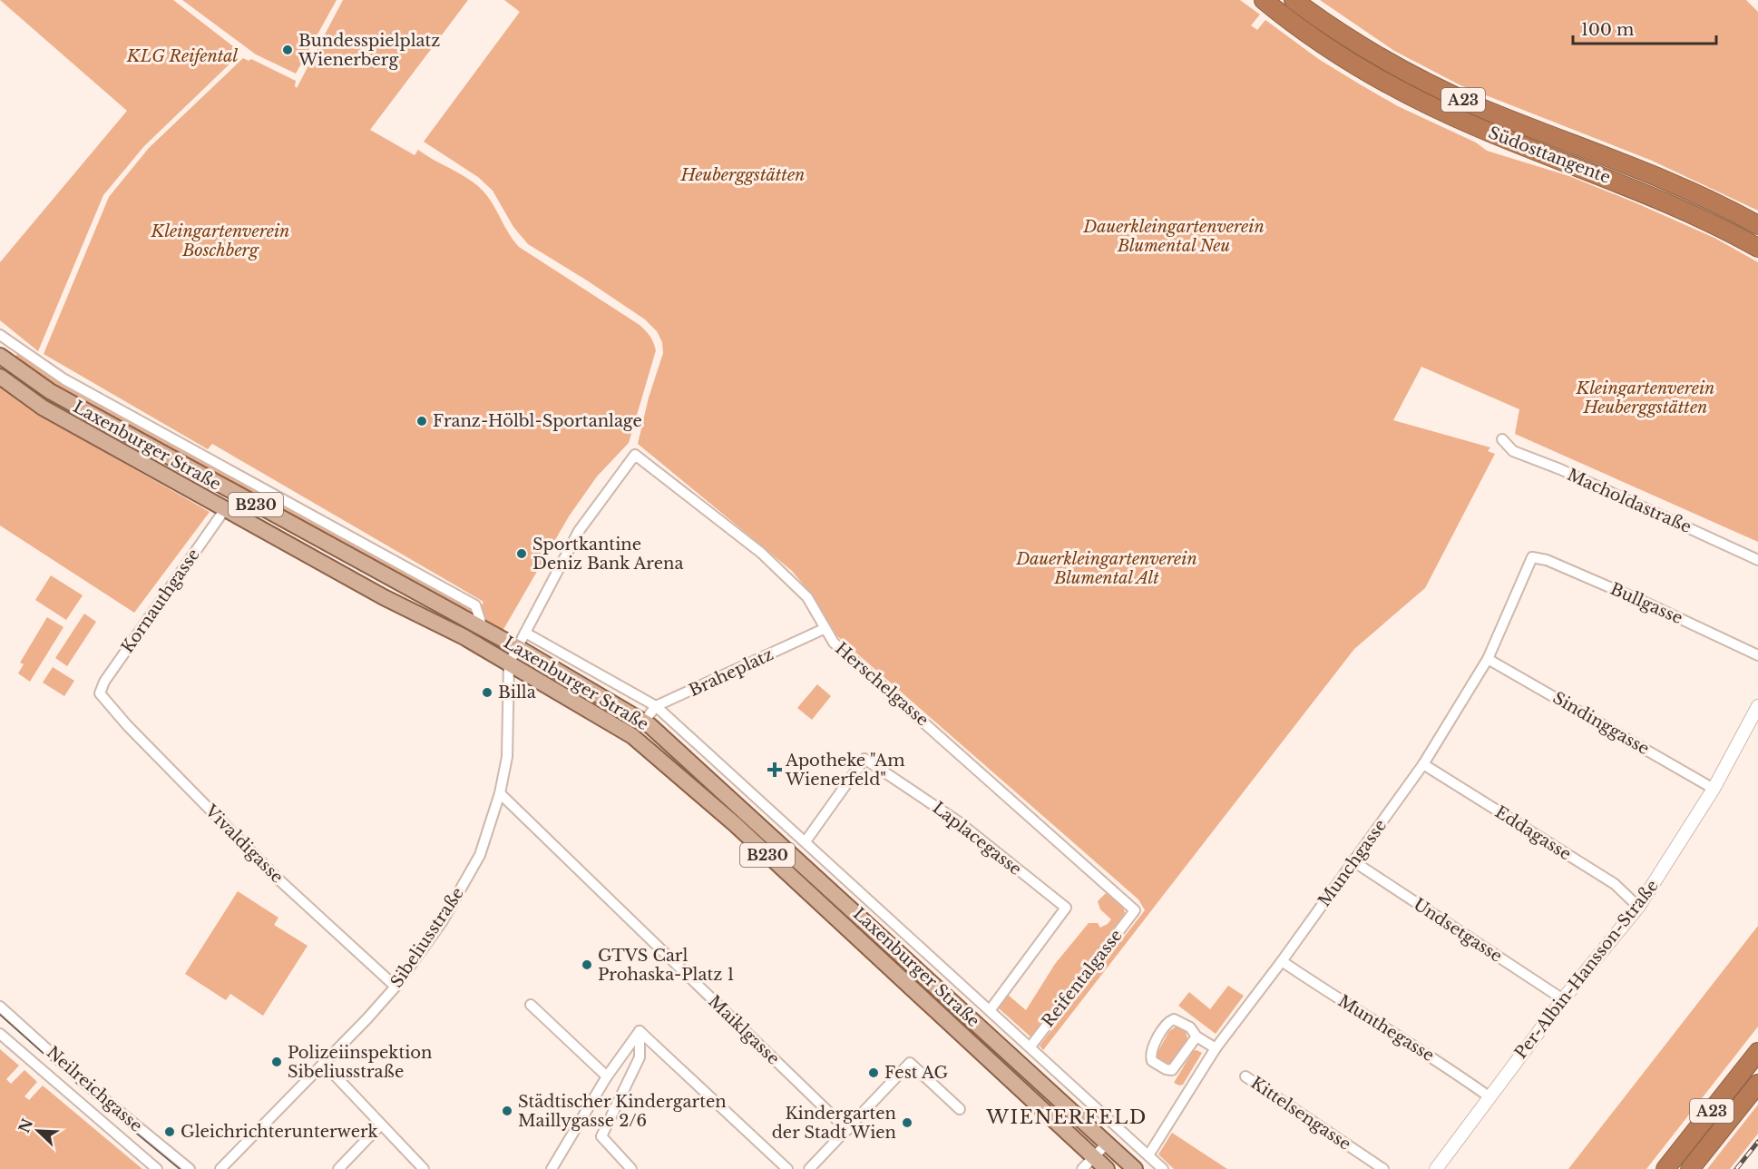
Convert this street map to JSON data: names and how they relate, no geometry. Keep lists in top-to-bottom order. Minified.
{"streets":{"highway":["A23","Südosttangente"],"main road":["Laxenburger Straße","B230"],"street":["Macholdastraße","Kornauthgasse","Bullgasse","Braheplatz","Herschelgasse","Sindinggasse","Eddagasse","Laplacegasse","Vivaldigasse","Munchgasse","Undsetgasse","Sibeliusstraße","Per-Albin-Hansson-Straße","Reifentalgasse","Munthegasse","Maiklgasse","Neilreichgasse","Kittelsengasse"]},"crossings":[["Laxenburger Straße","Kornauthgasse"],["Laxenburger Straße","Braheplatz"],["Laxenburger Straße","Laplacegasse"],["Laxenburger Straße","Munchgasse"],["Laxenburger Straße","Sibeliusstraße"],["Laxenburger Straße","Reifentalgasse"],["Kornauthgasse","Vivaldigasse"],["Bullgasse","Munchgasse"],["Braheplatz","Herschelgasse"],["Herschelgasse","Sibeliusstraße"],["Herschelgasse","Reifentalgasse"],["Sindinggasse","Munchgasse"],["Sindinggasse","Per-Albin-Hansson-Straße"],["Eddagasse","Munchgasse"],["Eddagasse","Per-Albin-Hansson-Straße"],["Vivaldigasse","Sibeliusstraße"],["Munchgasse","Undsetgasse"],["Munchgasse","Munthegasse"],["Undsetgasse","Per-Albin-Hansson-Straße"],["Sibeliusstraße","Maiklgasse"],["Per-Albin-Hansson-Straße","Munthegasse"]],"districts":["WIENERFELD"],"parks":["KLG Reifental","Heuberggstätten","Dauerkleingartenverein Blumental Neu","Kleingartenverein Boschberg","Kleingartenverein Heuberggstätten","Dauerkleingartenverein Blumental Alt"],"places":{"other":["Bundesspielplatz Wienerberg","Franz-Hölbl-Sportanlage","Sportkantine Deniz Bank Arena","Billa","GTVS Carl Prohaska-Platz 1","Polizeiinspektion Sibeliusstraße","Fest AG","Städtischer Kindergarten Maillygasse 2/6","Kindergarten der Stadt Wien","Gleichrichterunterwerk"],"health":["Apotheke \"Am Wienerfeld\""]},"scale_bar":"100 m","north":"top left"}
